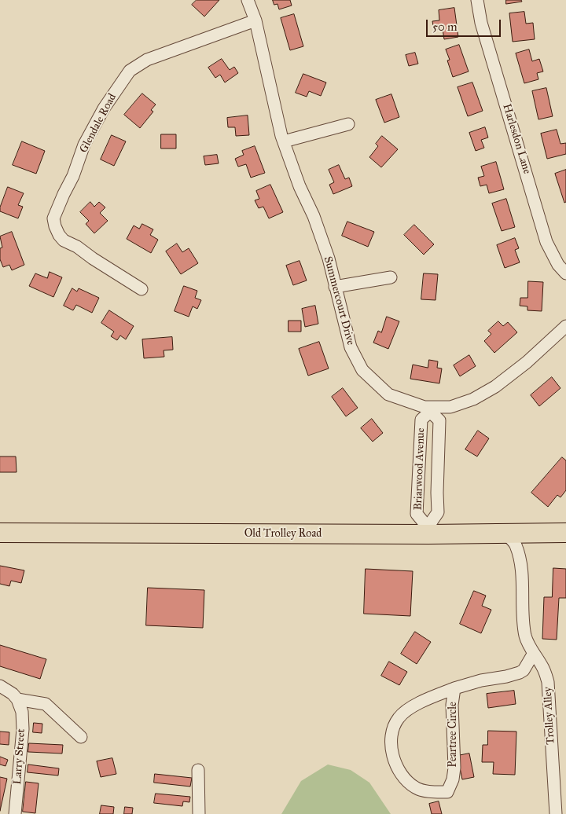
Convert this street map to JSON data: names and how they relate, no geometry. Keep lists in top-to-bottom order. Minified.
{"streets":{"main road":["Old Trolley Road"],"street":["Glendale Road","Harlesdon Lane","Summercourt Drive","Briarwood Avenue","Trolley Alley","Peartree Circle","Larry Street"]},"crossings":[["Glendale Road","Summercourt Drive"],["Summercourt Drive","Briarwood Avenue"],["Briarwood Avenue","Old Trolley Road"],["Old Trolley Road","Trolley Alley"],["Trolley Alley","Peartree Circle"]],"scale_bar":"50 m"}
